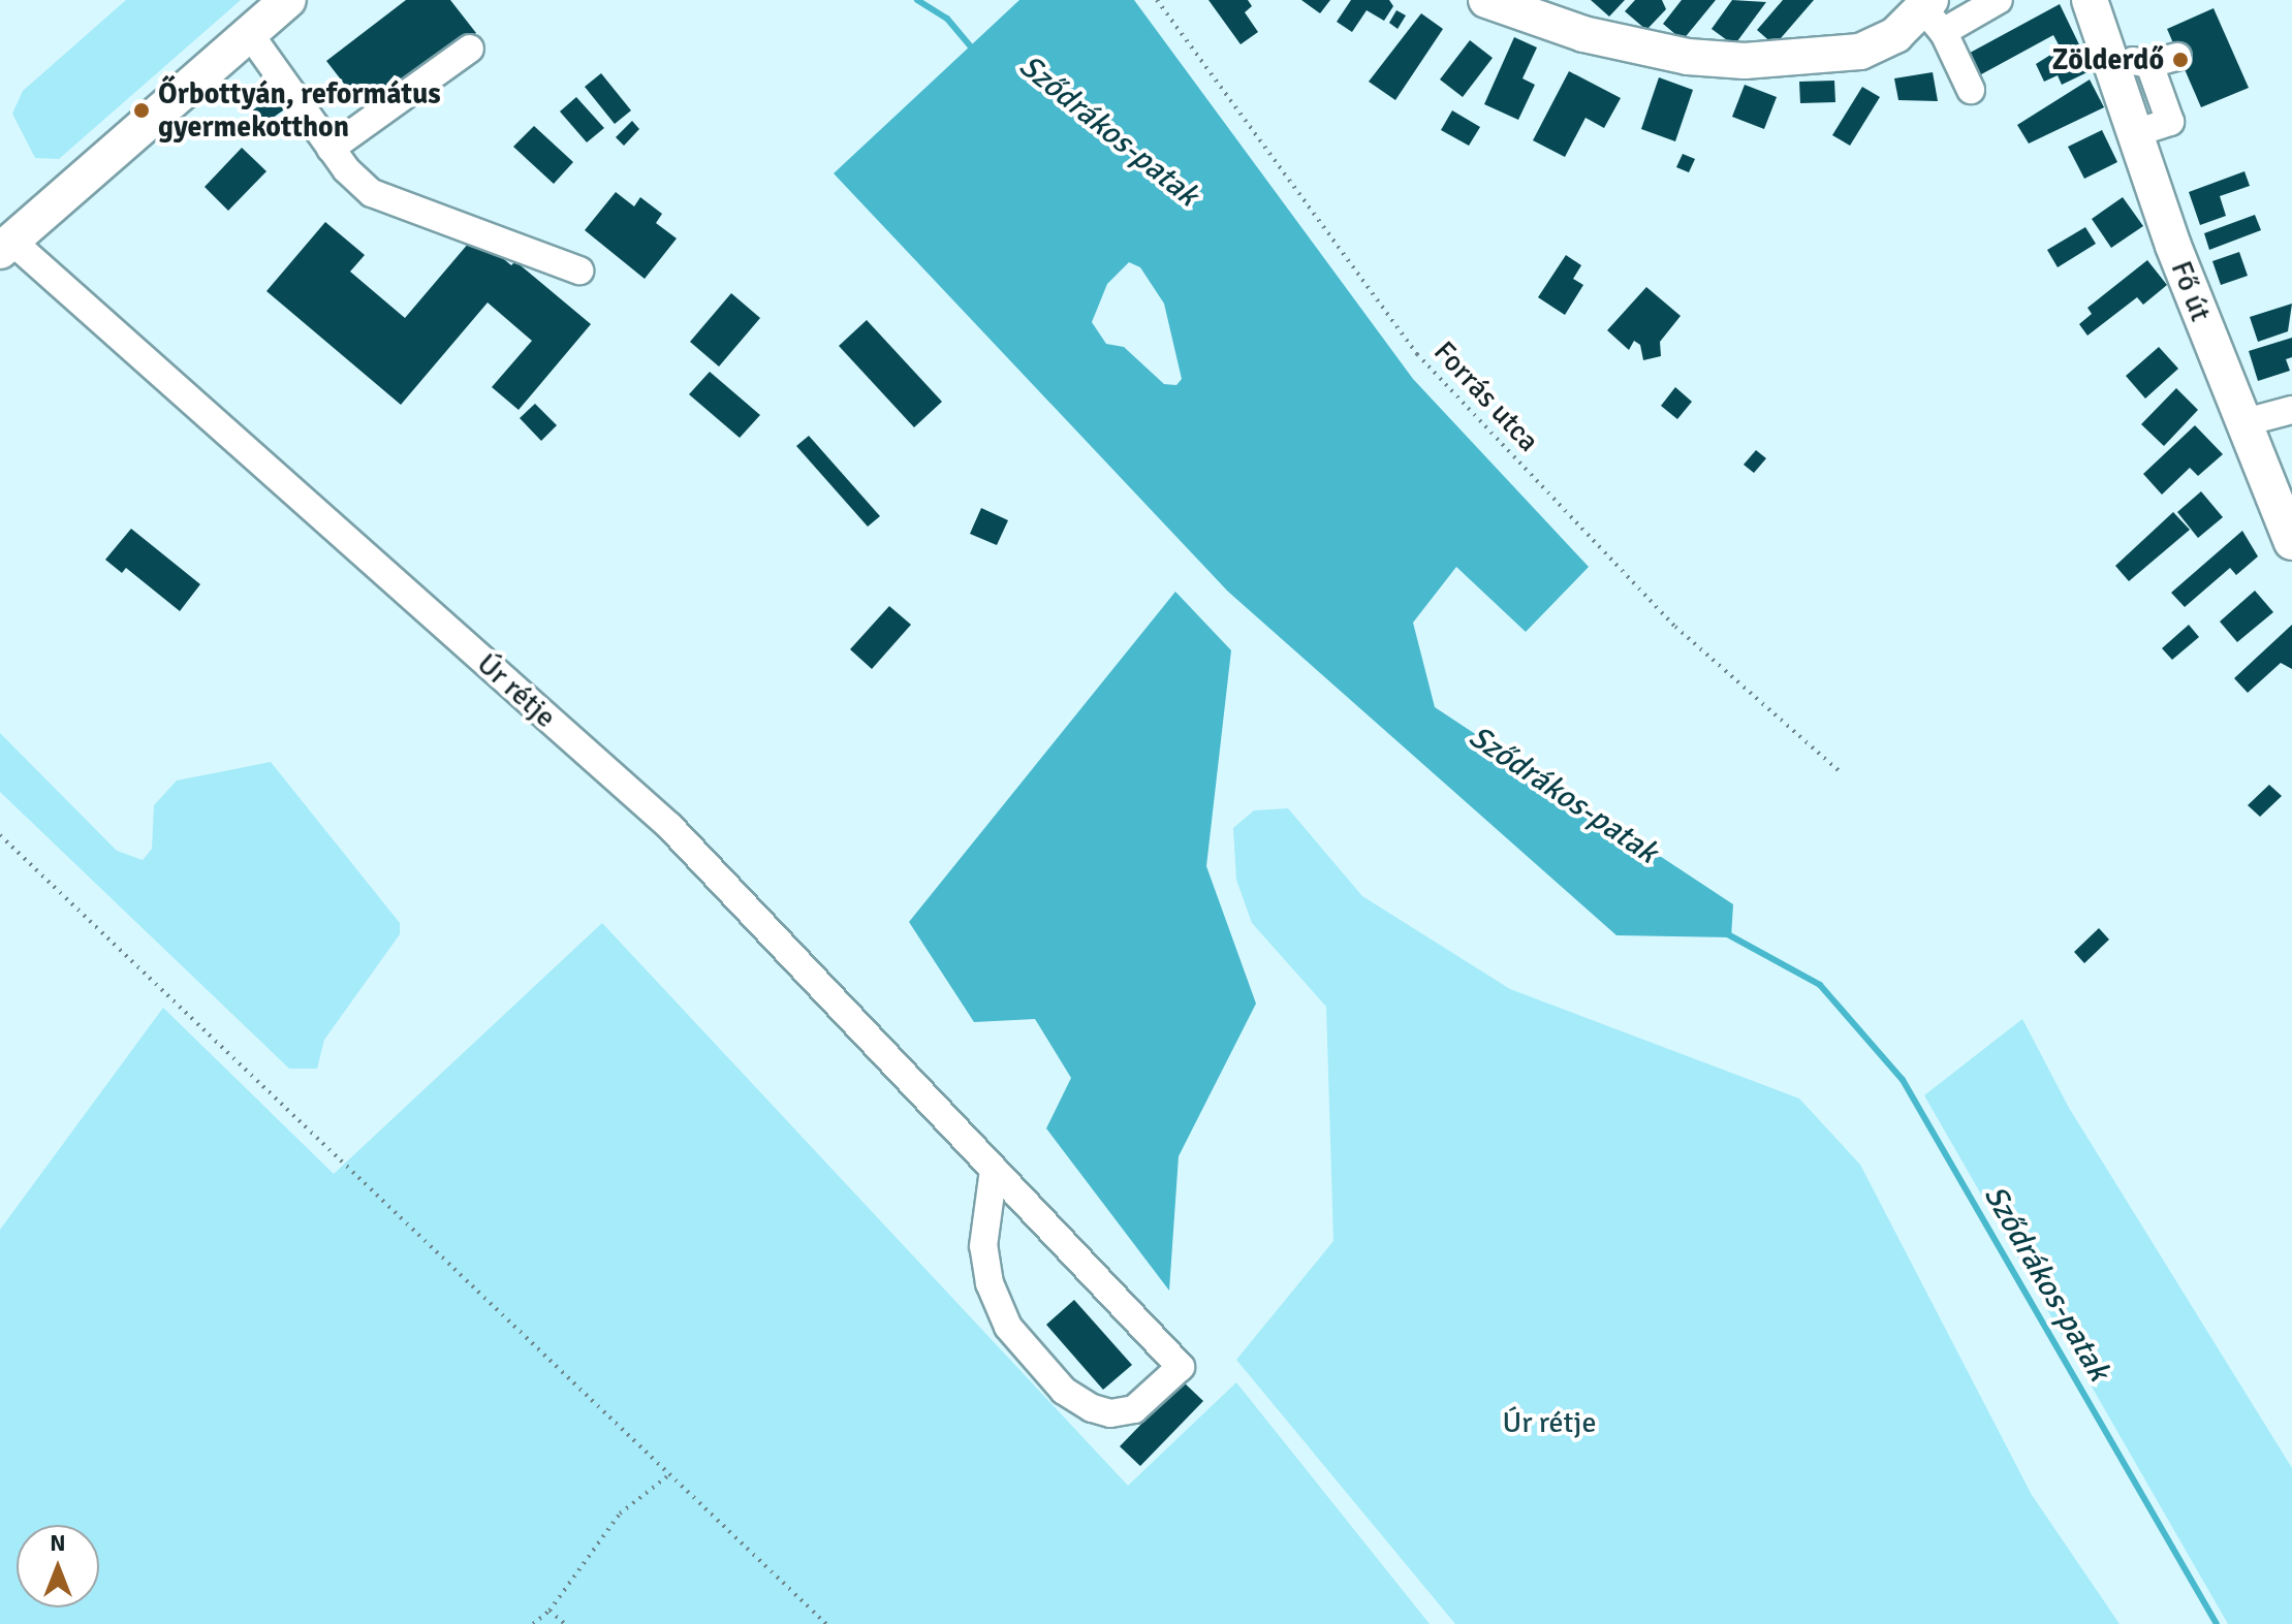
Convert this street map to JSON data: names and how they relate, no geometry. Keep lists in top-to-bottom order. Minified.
{"streets":{"main road":["Fő út"],"street":["Úr rétje"],"path":["Forrás utca"]},"water":["Sződrákos-patak"],"parks":["Úr rétje"],"places":["Zölderdő","Őrbottyán, református gyermekotthon"],"north":"top"}
